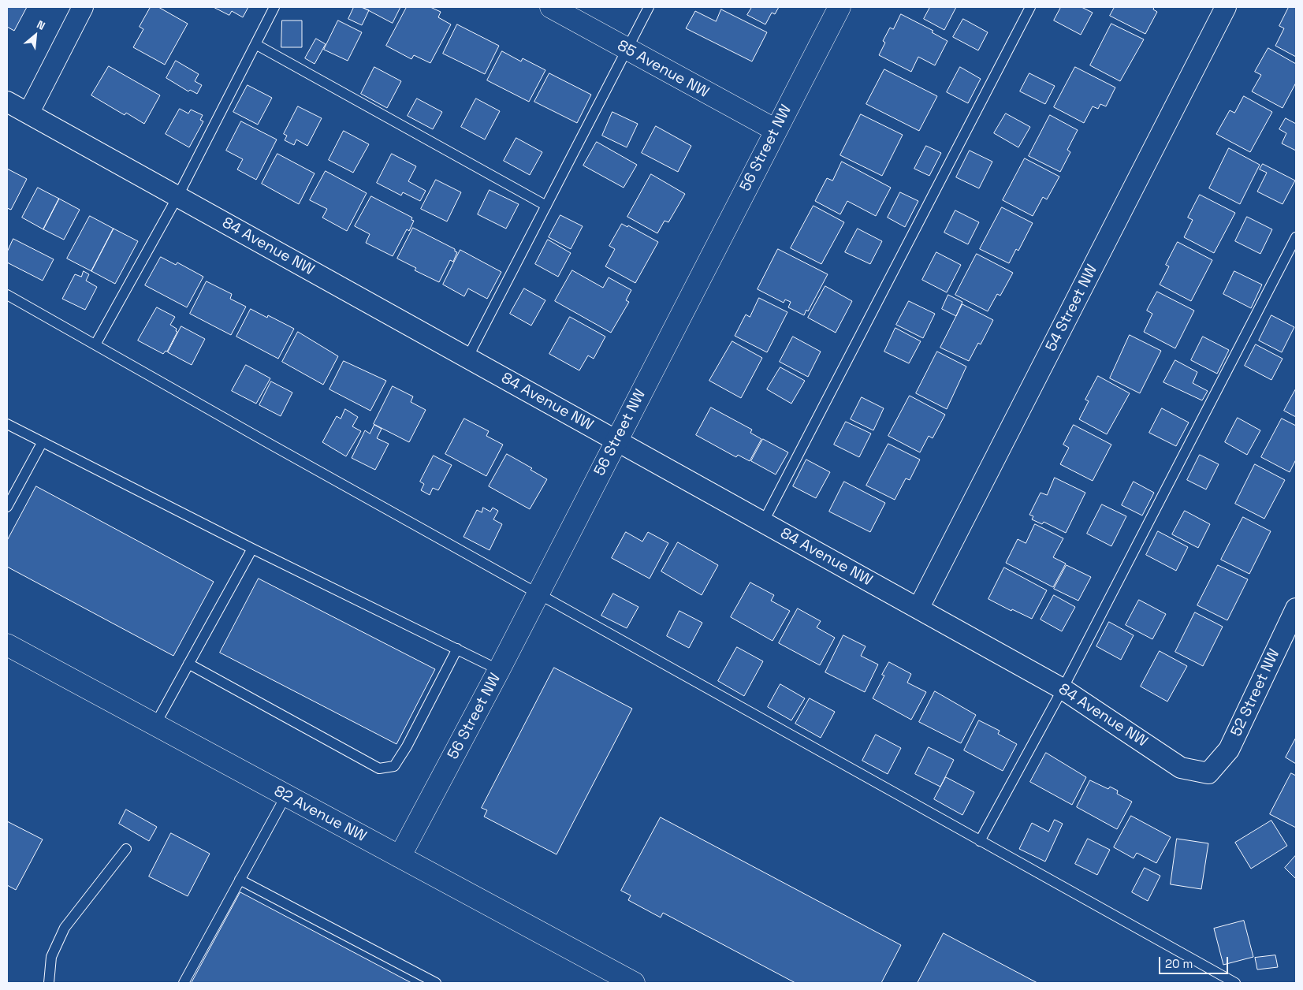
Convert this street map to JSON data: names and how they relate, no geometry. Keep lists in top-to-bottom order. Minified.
{"streets":{"street":["85 Avenue NW","56 Street NW","84 Avenue NW","54 Street NW","52 Street NW","82 Avenue NW"]},"crossings":[["85 Avenue NW","56 Street NW"],["56 Street NW","84 Avenue NW"],["56 Street NW","82 Avenue NW"],["84 Avenue NW","54 Street NW"],["84 Avenue NW","52 Street NW"]],"scale_bar":"20 m","north":"top right"}
